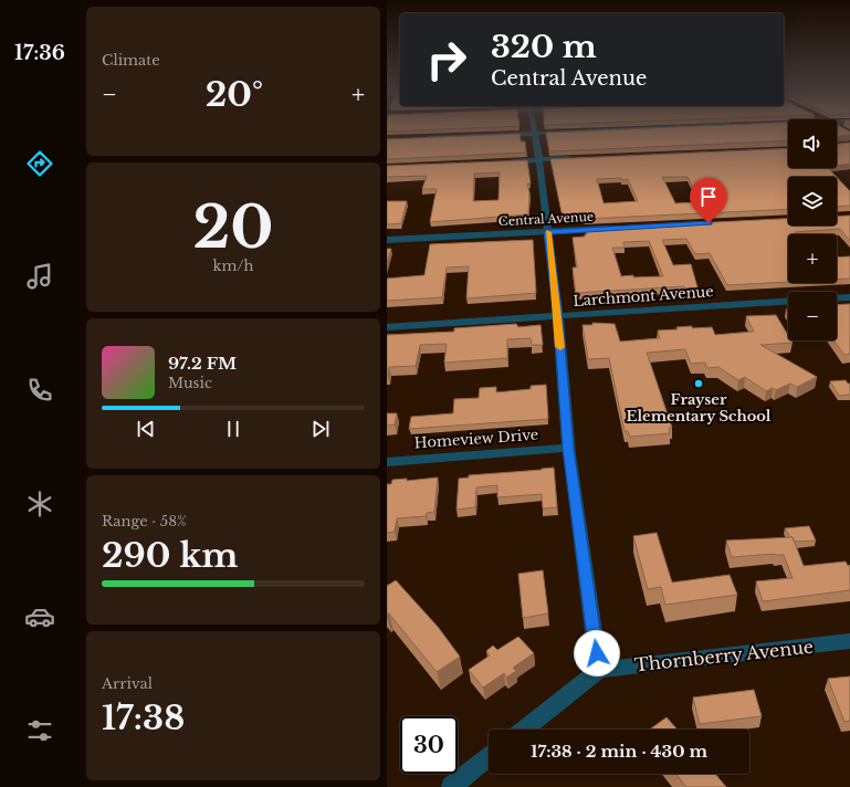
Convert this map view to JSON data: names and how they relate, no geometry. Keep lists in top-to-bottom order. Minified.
{"streets":{"street":["Central Avenue","Larchmont Avenue","Homeview Drive","Thornberry Avenue"]},"places":["Frayser Elementary School"],"page":{"tabs":"17:36","tile":["Climate",["20","km/h"],["Range · 58%","290 km"],["Arrival","17:38"]],"turn":["320 m","Central Avenue"],"heat":["−","20°","+"],"map_buttons":["+","−"],"song":["97.2 FM","Music"],"limit":"30","trip":"17:38 · 2 min · 430 m"}}
